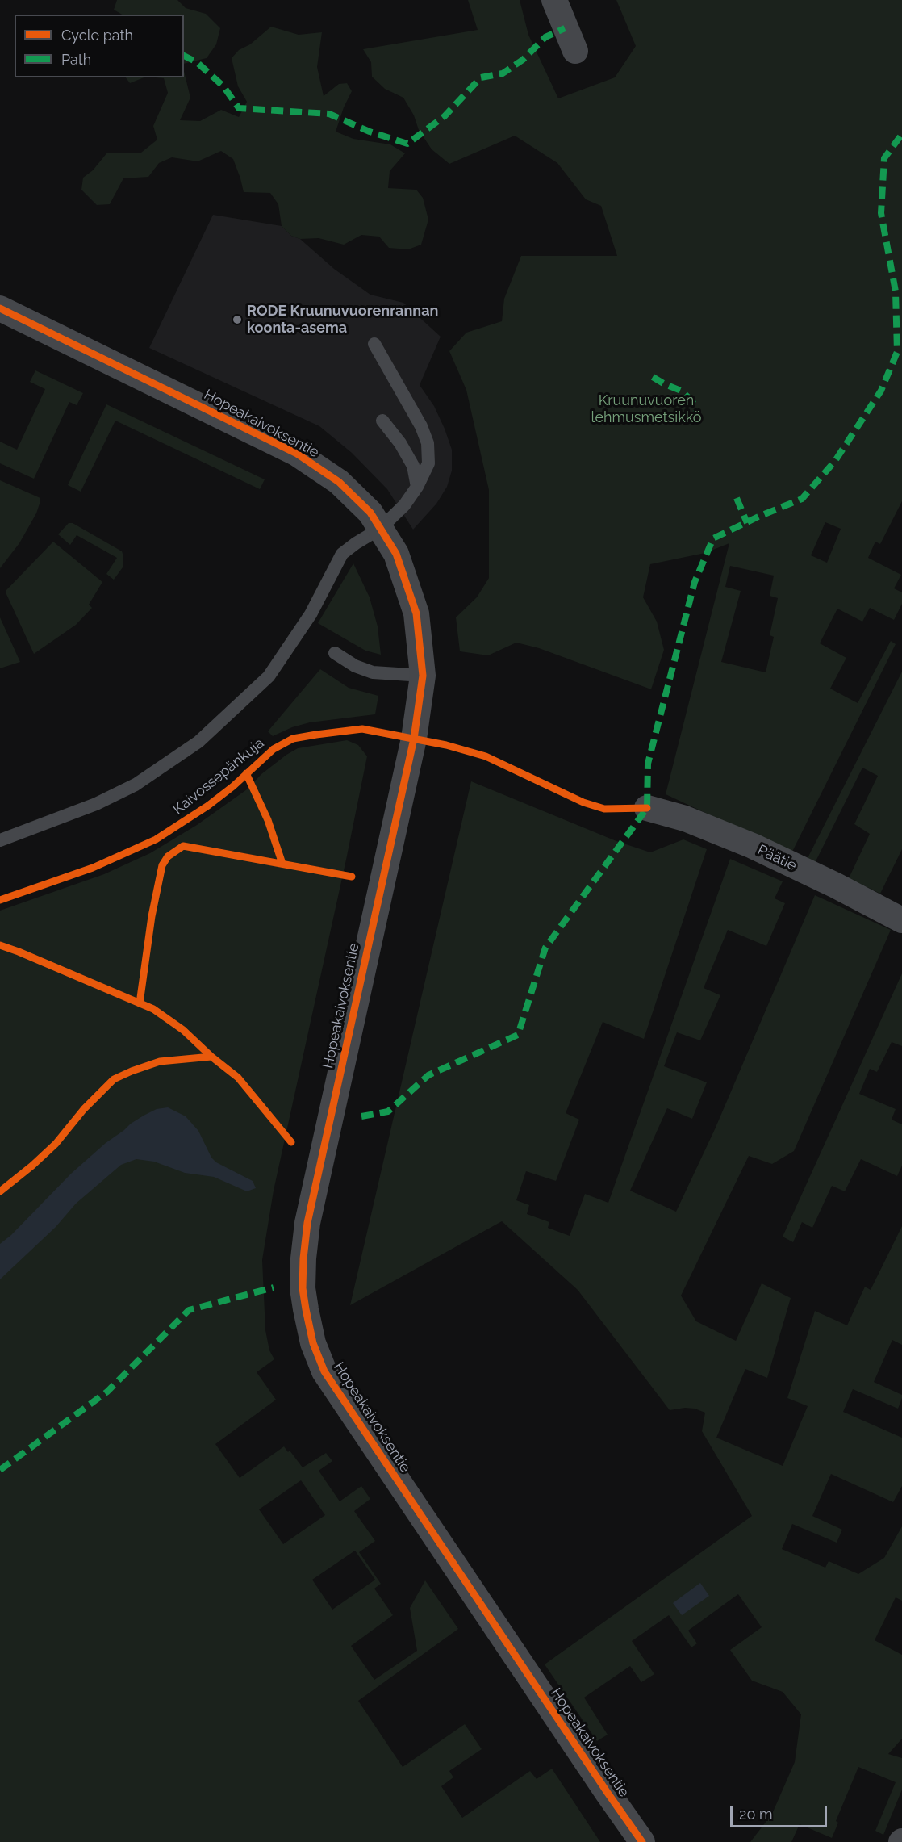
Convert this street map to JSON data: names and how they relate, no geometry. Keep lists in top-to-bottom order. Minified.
{"streets":{"street":["Hopeakaivoksentie","Päätie"],"cycle path":["Kaivossepänkuja"]},"parks":["Kruunuvuoren lehmusmetsikkö"],"places":["RODE Kruunuvuorenrannan koonta-asema"],"legend":["Cycle path","Path"],"scale_bar":"20 m"}
